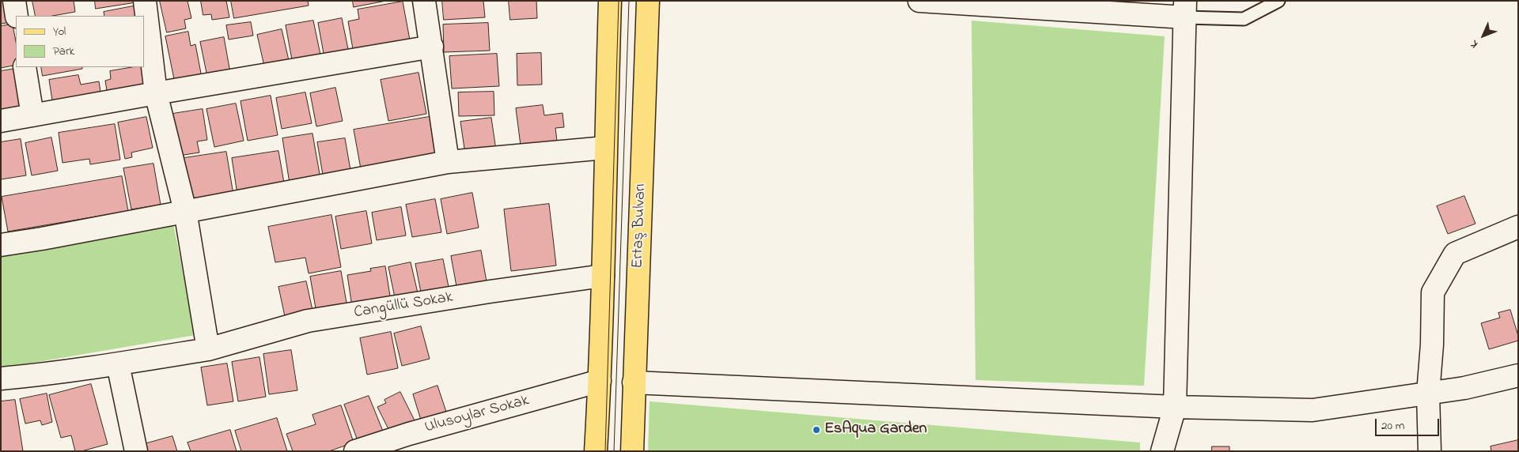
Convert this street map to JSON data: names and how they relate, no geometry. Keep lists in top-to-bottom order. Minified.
{"streets":{"main road":["Ertaş Bulvarı"],"street":["Cangüllü Sokak","Ulusoylar Sokak"]},"places":["EsAqua Garden"],"legend":["Yol","Park"],"scale_bar":"20 m","north":"bottom left"}
